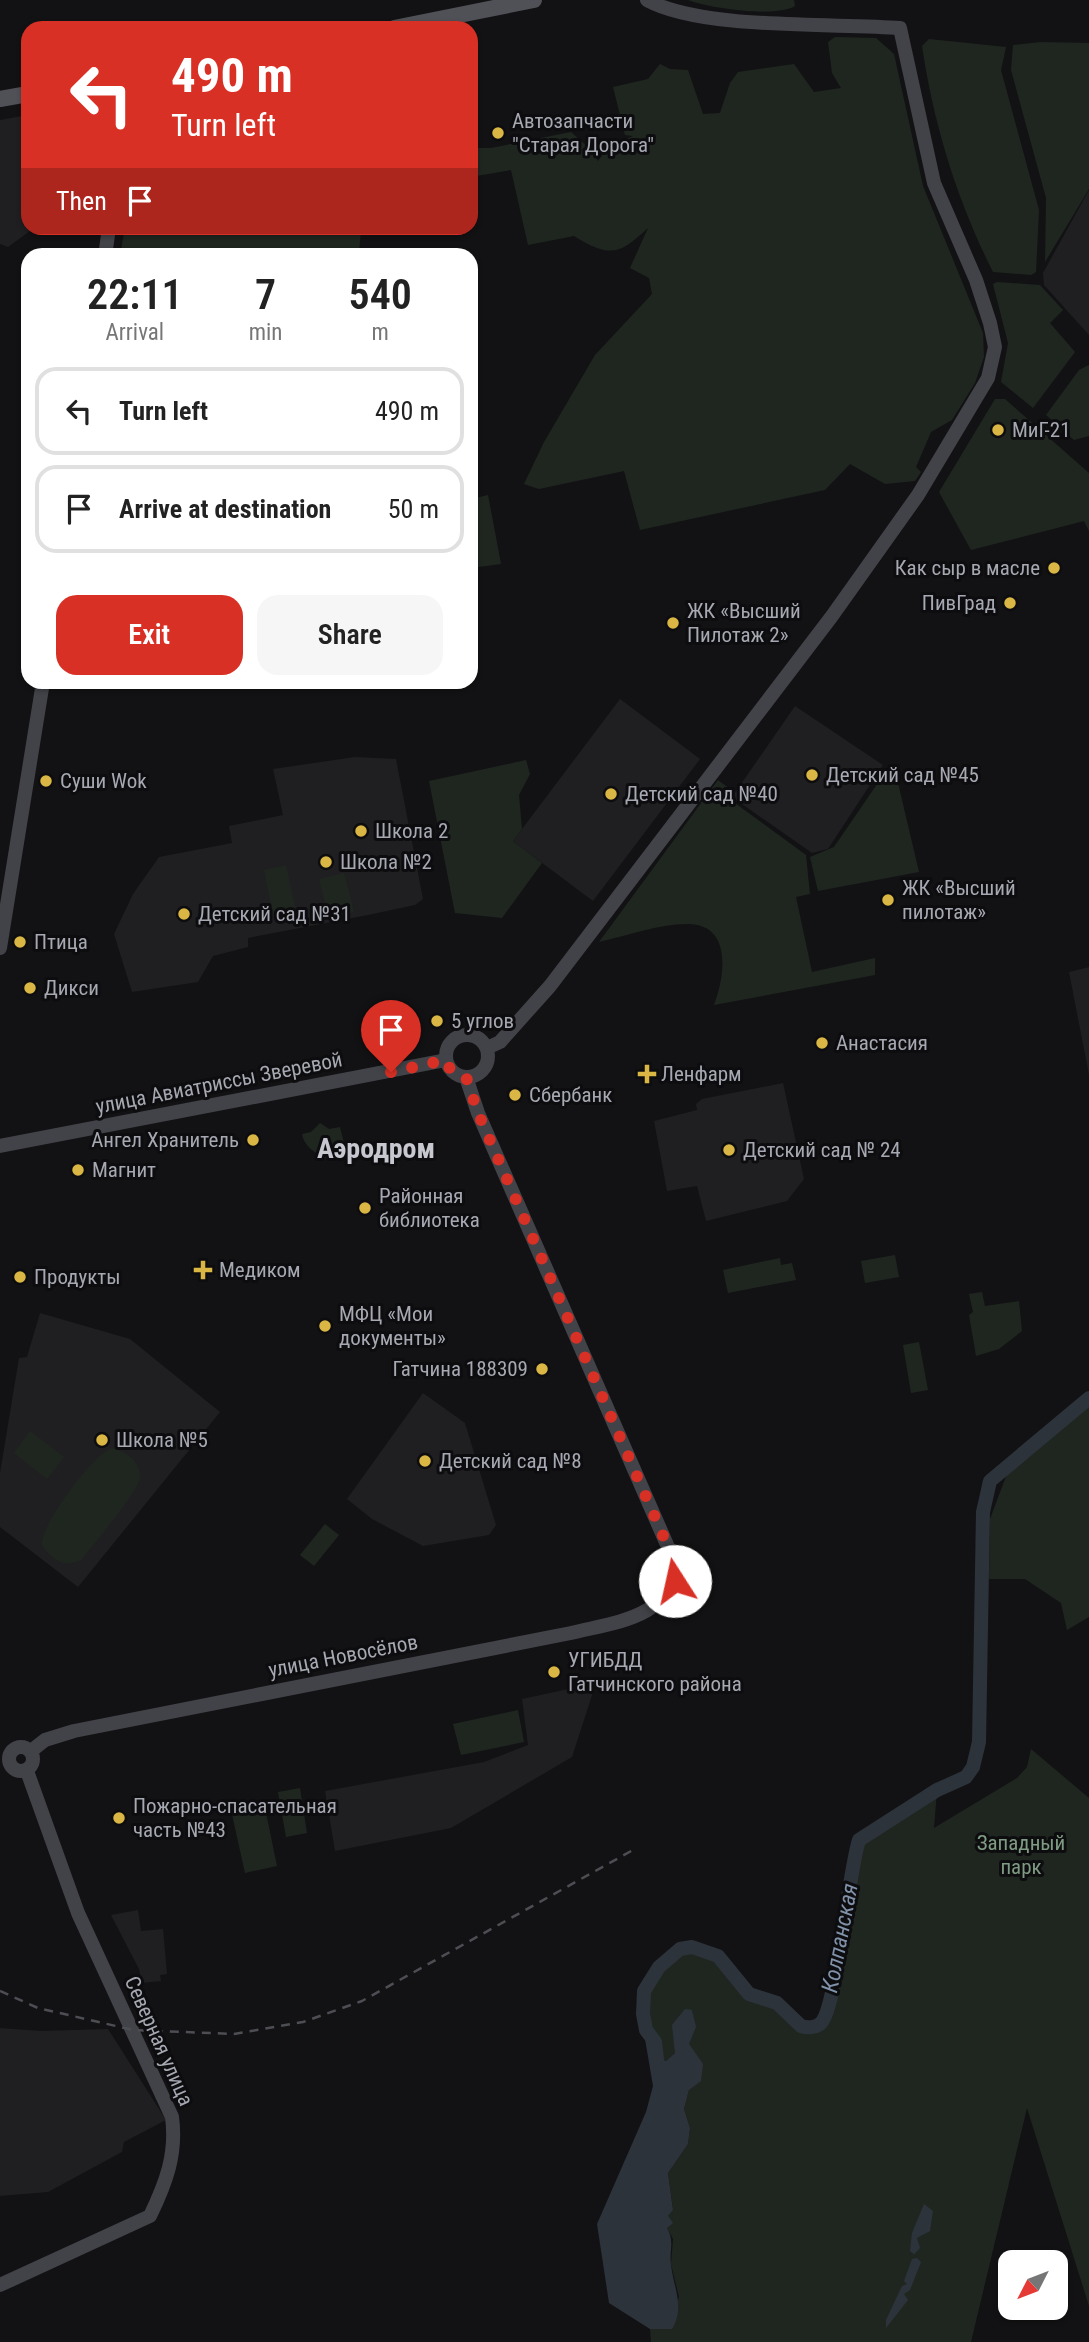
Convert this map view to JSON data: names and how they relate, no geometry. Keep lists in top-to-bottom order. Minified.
{"streets":{"street":["улица Авиатриссы Зверевой","улица Новосёлов","Северная улица"]},"crossings":[["улица Авиатриссы Зверевой","улица Новосёлов"],["улица Новосёлов","Северная улица"]],"districts":["Аэродром"],"water":["Колпанская"],"parks":["Западный парк"],"places":{"other":["Автозапчасти \"Старая Дорога\"","МиГ-21","Как сыр в масле","ПивГрад","ЖК «Высший Пилотаж 2»","Детский сад №45","Суши Wok","Детский сад №40","Школа 2","Школа №2","ЖК «Высший пилотаж»","Детский сад №31","Птица","Дикси","5 углов","Анастасия","Сбербанк","Ангел Хранитель","Детский сад № 24","Магнит","Районная библиотека","Продукты","МФЦ «Мои документы»","Гатчина 188309","Школа №5","Детский сад №8","УГИБДД Гатчинского района","Пожарно-спасательная часть №43"],"health":["Ленфарм","Медиком"]},"north":"bottom left","page":{"turn":["490 m","Turn left"],"then":"Then","eta":["22:11","Arrival","7","min","540","m"],"list":[{"name":"Turn left","value":"490 m"},{"name":"Arrive at destination","value":"50 m"}],"buttons":["Exit","Share"]}}
